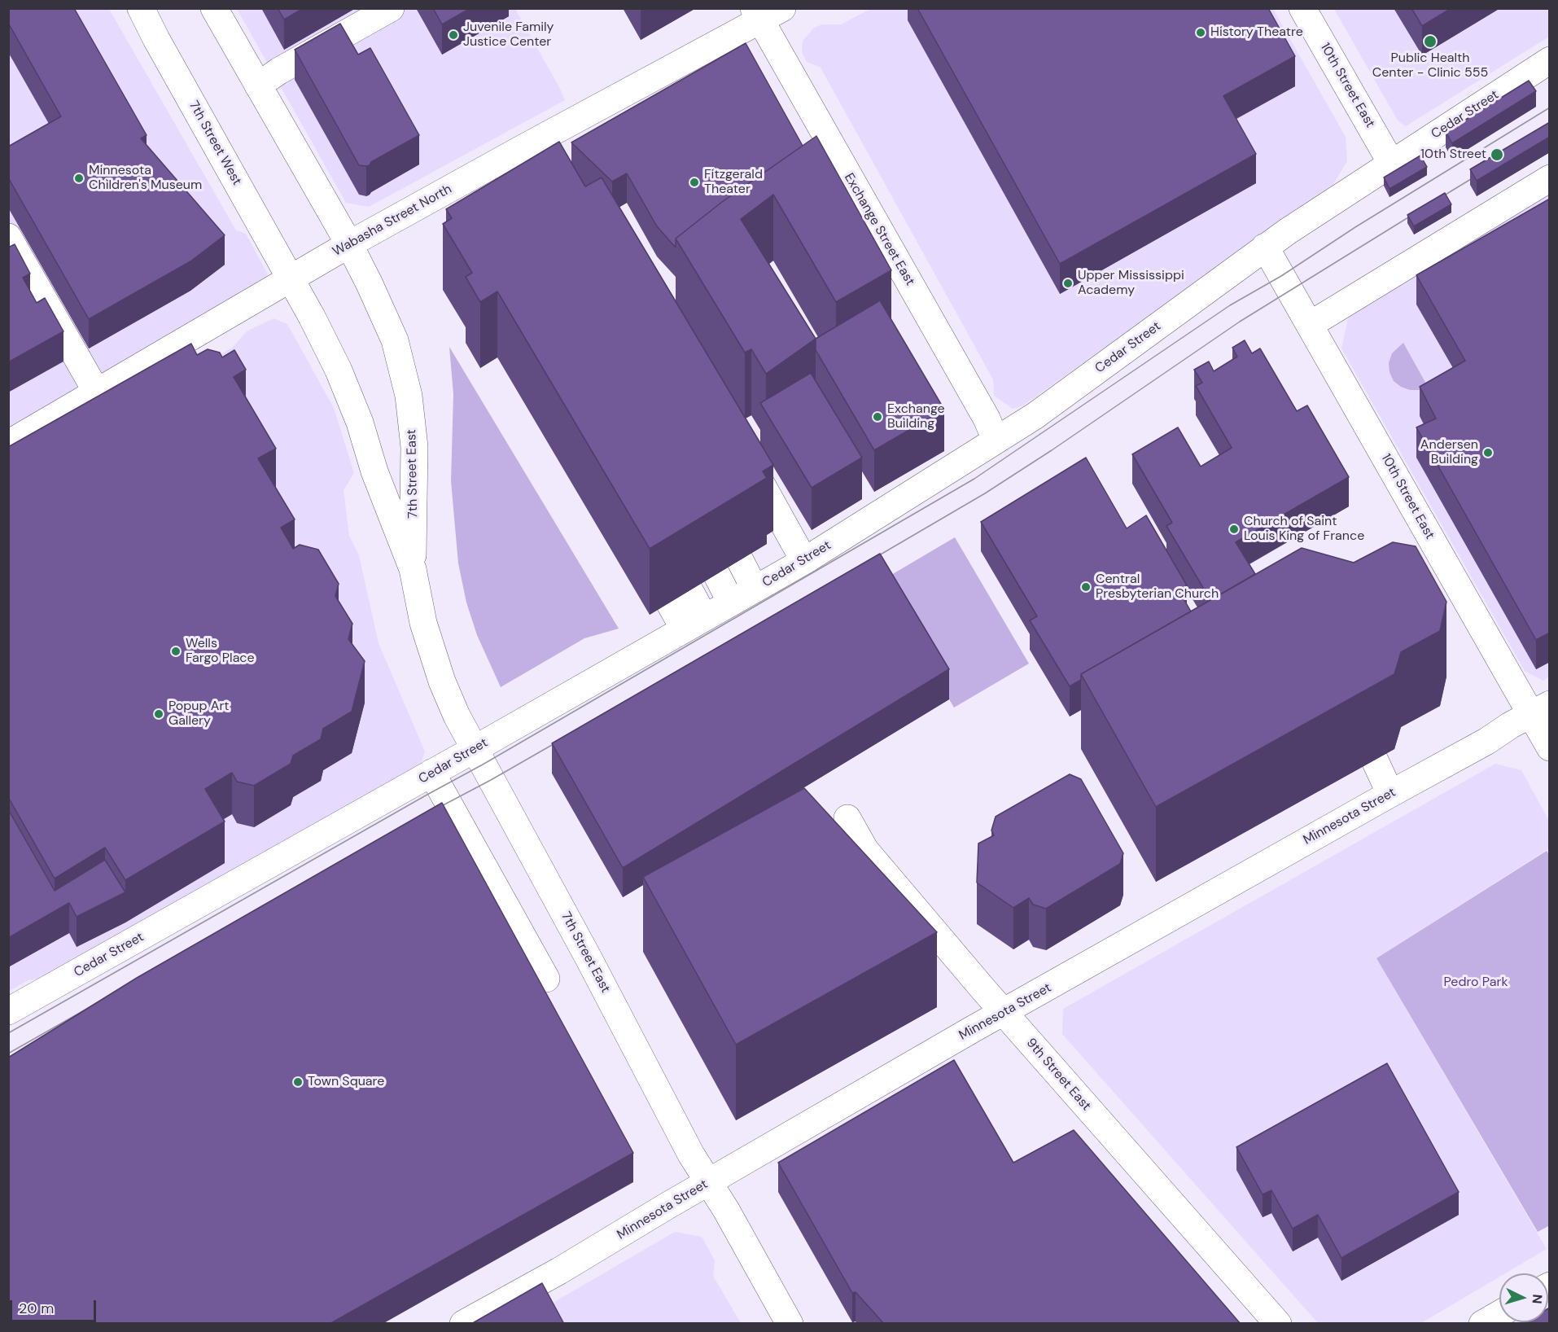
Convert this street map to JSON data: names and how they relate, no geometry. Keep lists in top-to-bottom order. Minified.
{"streets":{"street":["10th Street East","Cedar Street","7th Street West","Wabasha Street North","Exchange Street East","7th Street East","Minnesota Street","9th Street East"]},"crossings":[["10th Street East","Cedar Street"],["10th Street East","Minnesota Street"],["Cedar Street","Exchange Street East"],["Cedar Street","7th Street East"],["7th Street West","Wabasha Street North"],["7th Street West","7th Street East"],["Wabasha Street North","Exchange Street East"],["Wabasha Street North","7th Street East"],["7th Street East","Minnesota Street"],["Minnesota Street","9th Street East"]],"parks":["Pedro Park"],"places":["History Theatre","Juvenile Family Justice Center","Public Health Center - Clinic 555","10th Street","Minnesota Children's Museum","Fitzgerald Theater","Upper Mississippi Academy","Exchange Building","Andersen Building","Church of Saint Louis King of France","Central Presbyterian Church","Wells Fargo Place","Popup Art Gallery","Town Square"],"scale_bar":"20 m","north":"right"}
